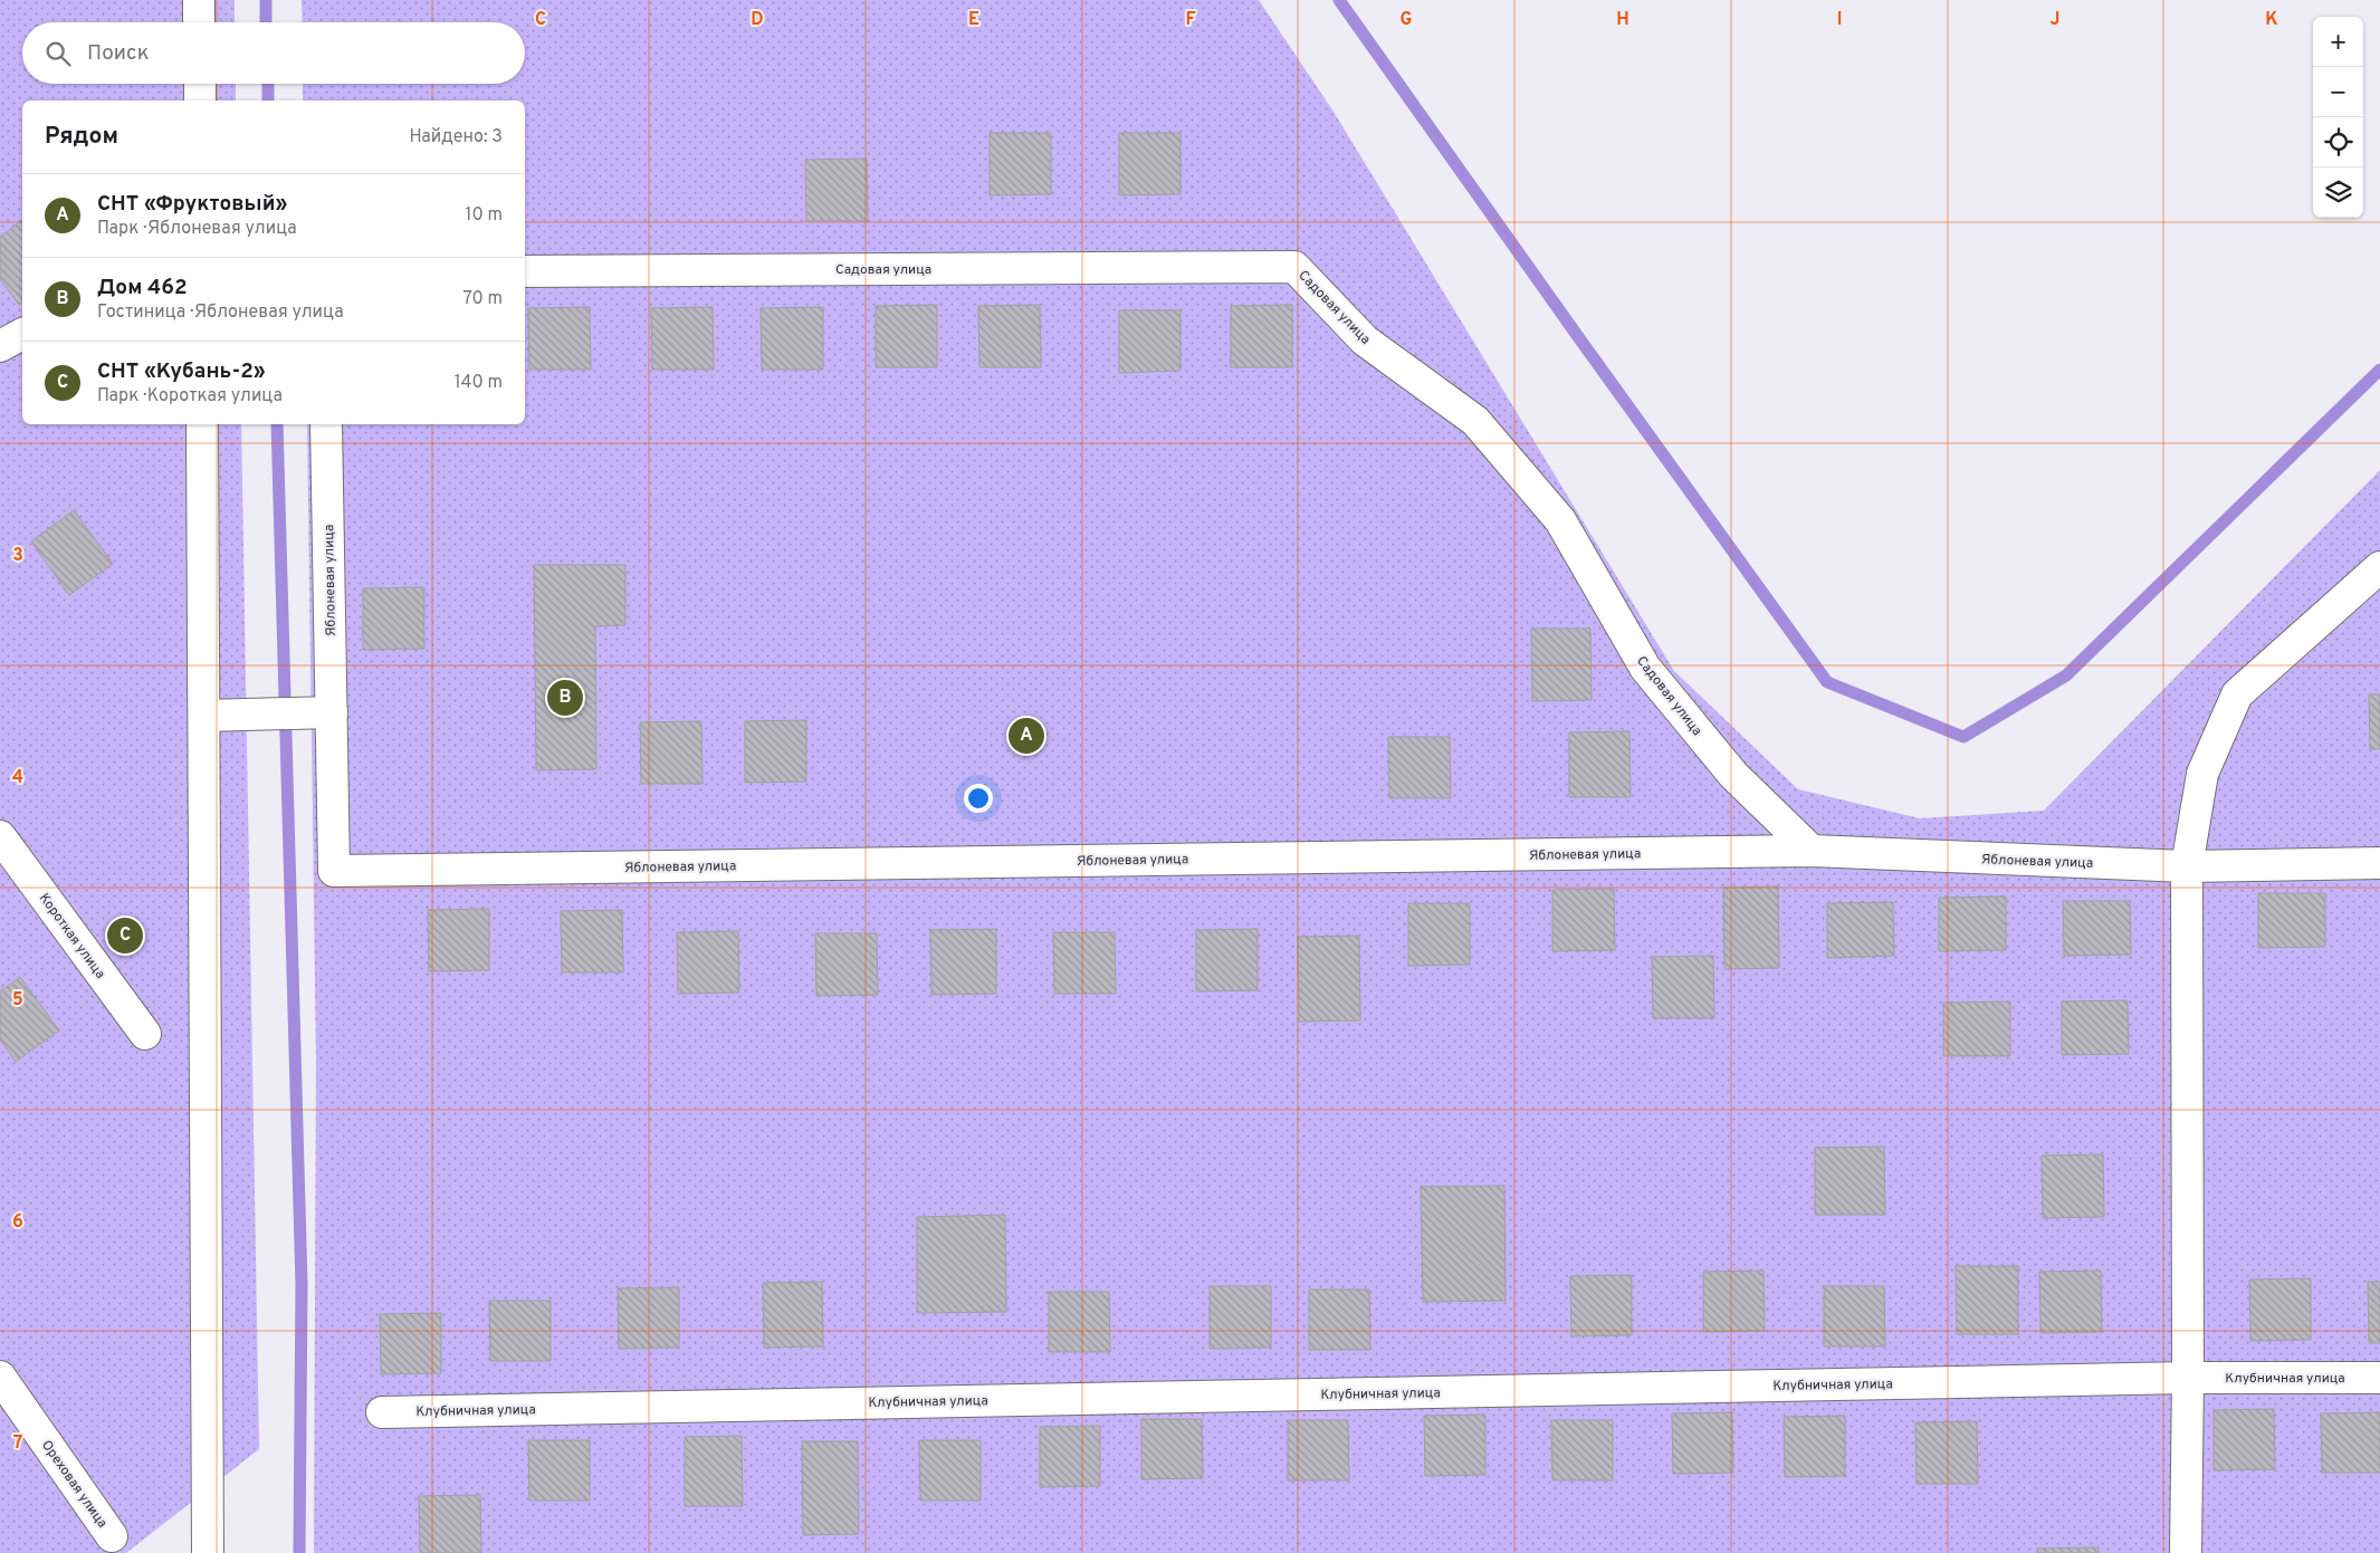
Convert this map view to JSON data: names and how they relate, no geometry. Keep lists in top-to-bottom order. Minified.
{"streets":{"street":["Садовая улица","Яблоневая улица","Короткая улица","Клубничная улица","Ореховая улица"]},"crossings":[["Садовая улица","Яблоневая улица"]],"page":{"map_buttons":["+","−"],"search":"Поиск","heading":["Рядом","Найдено: 3"],"list":[{"mark":"A","name":"СНТ «Фруктовый»","note":"Парк · Яблоневая улица","value":"10 m"},{"mark":"B","name":"Дом 462","note":"Гостиница · Яблоневая улица","value":"70 m"},{"mark":"C","name":"СНТ «Кубань-2»","note":"Парк · Короткая улица","value":"140 m"}],"pins":["B","A","C"]},"grid":{"columns":["C","D","E","F","G","H","I","J","K"],"rows":["3","4","5","6","7"]}}
